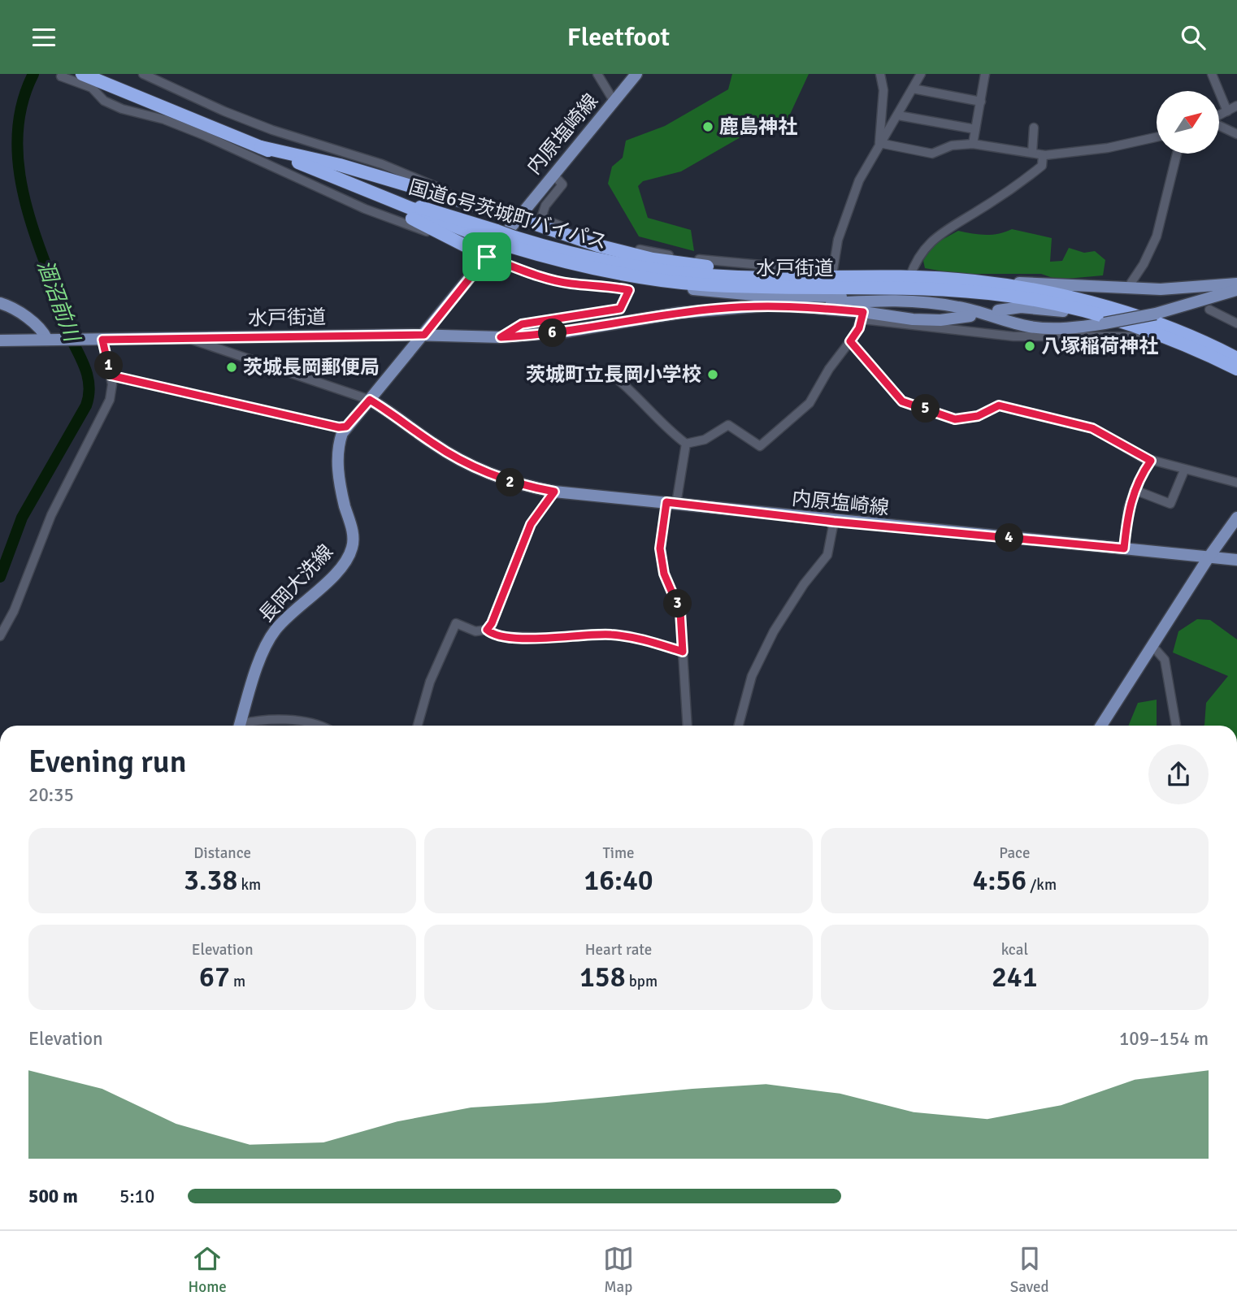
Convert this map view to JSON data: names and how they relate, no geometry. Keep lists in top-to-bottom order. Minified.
{"streets":{"highway":["国道6号茨城町バイパス","水戸街道"],"main road":["内原塩崎線","長岡大洗線"]},"crossings":[["内原塩崎線","長岡大洗線"],["国道6号茨城町バイパス","水戸街道"]],"water":["涸沼前川"],"places":["鹿島神社","八塚稲荷神社","茨城長岡郵便局","茨城町立長岡小学校"],"north":"top right","page":{"header":"Fleetfoot","pins":["6","1","5","2","4","3"],"heading":["Evening run","20:35"],"stats":[["Distance","3.38 km"],["Time","16:40"],["Pace","4:56 /km"],["Elevation","67 m"],["Heart rate","158 bpm"],["kcal","241"]],"chart":["Elevation","109–154 m"],"list":[{"name":"500 m","note":"5:10"}],"tabs":["Home","Map","Saved"]}}
